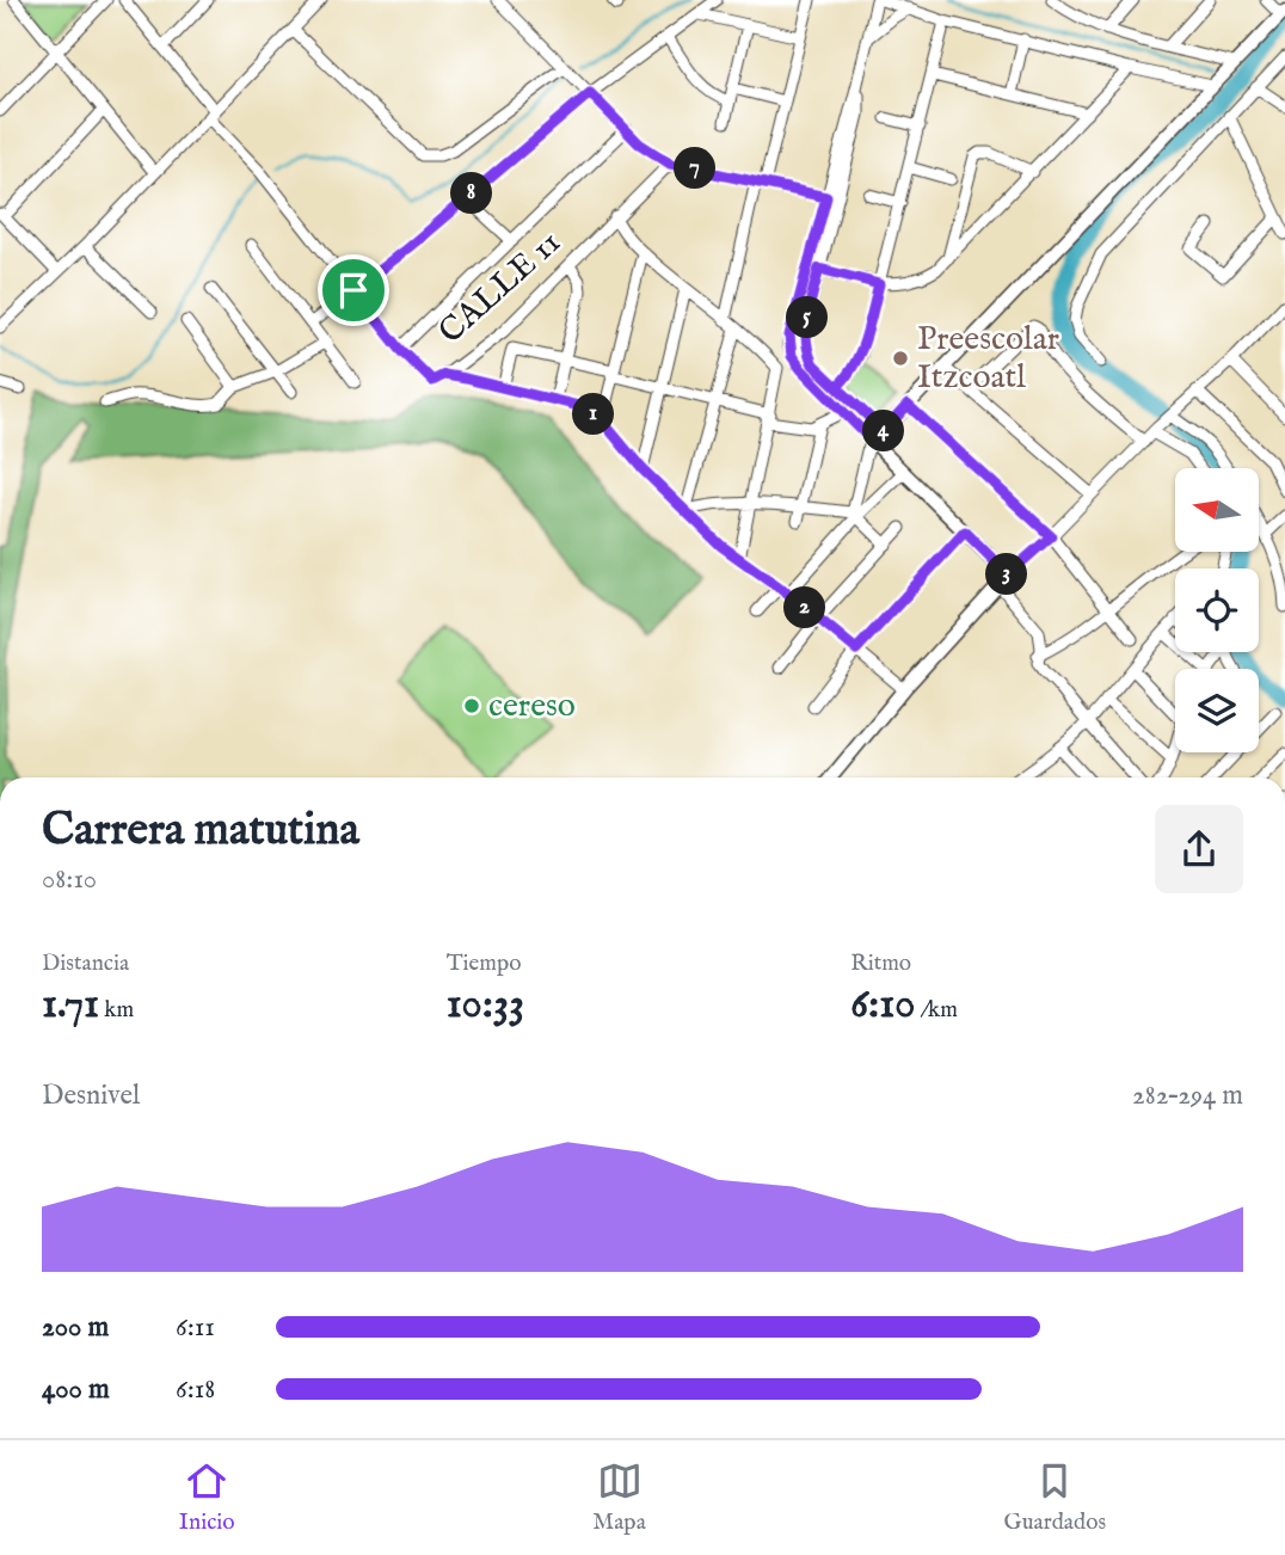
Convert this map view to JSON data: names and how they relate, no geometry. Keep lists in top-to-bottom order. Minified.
{"streets":{"street":["CALLE 11"]},"places":["Preescolar Itzcoatl","cereso"],"north":"left","page":{"pins":["7","8","5","1","4","3","2"],"heading":["Carrera matutina","08:10"],"stats":[["Distancia","1.71 km"],["Tiempo","10:33"],["Ritmo","6:10 /km"]],"chart":["Desnivel","282–294 m"],"list":[{"name":"200 m","note":"6:11"},{"name":"400 m","note":"6:18"}],"tabs":["Inicio","Mapa","Guardados"]}}
